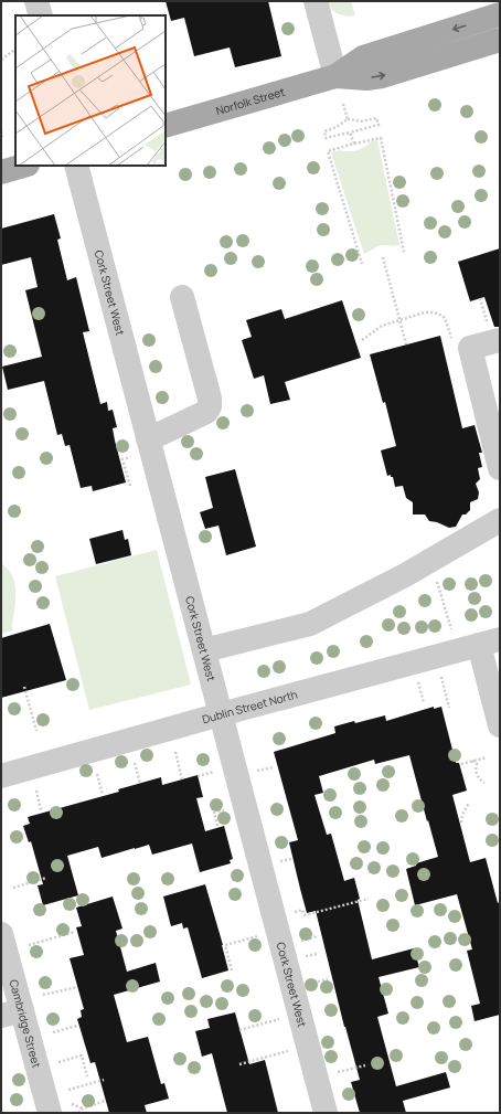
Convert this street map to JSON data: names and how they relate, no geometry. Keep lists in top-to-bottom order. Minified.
{"streets":{"main road":["Norfolk Street"],"street":["Cork Street West","Dublin Street North","Cambridge Street"]},"crossings":[["Cork Street West","Dublin Street North"]]}
